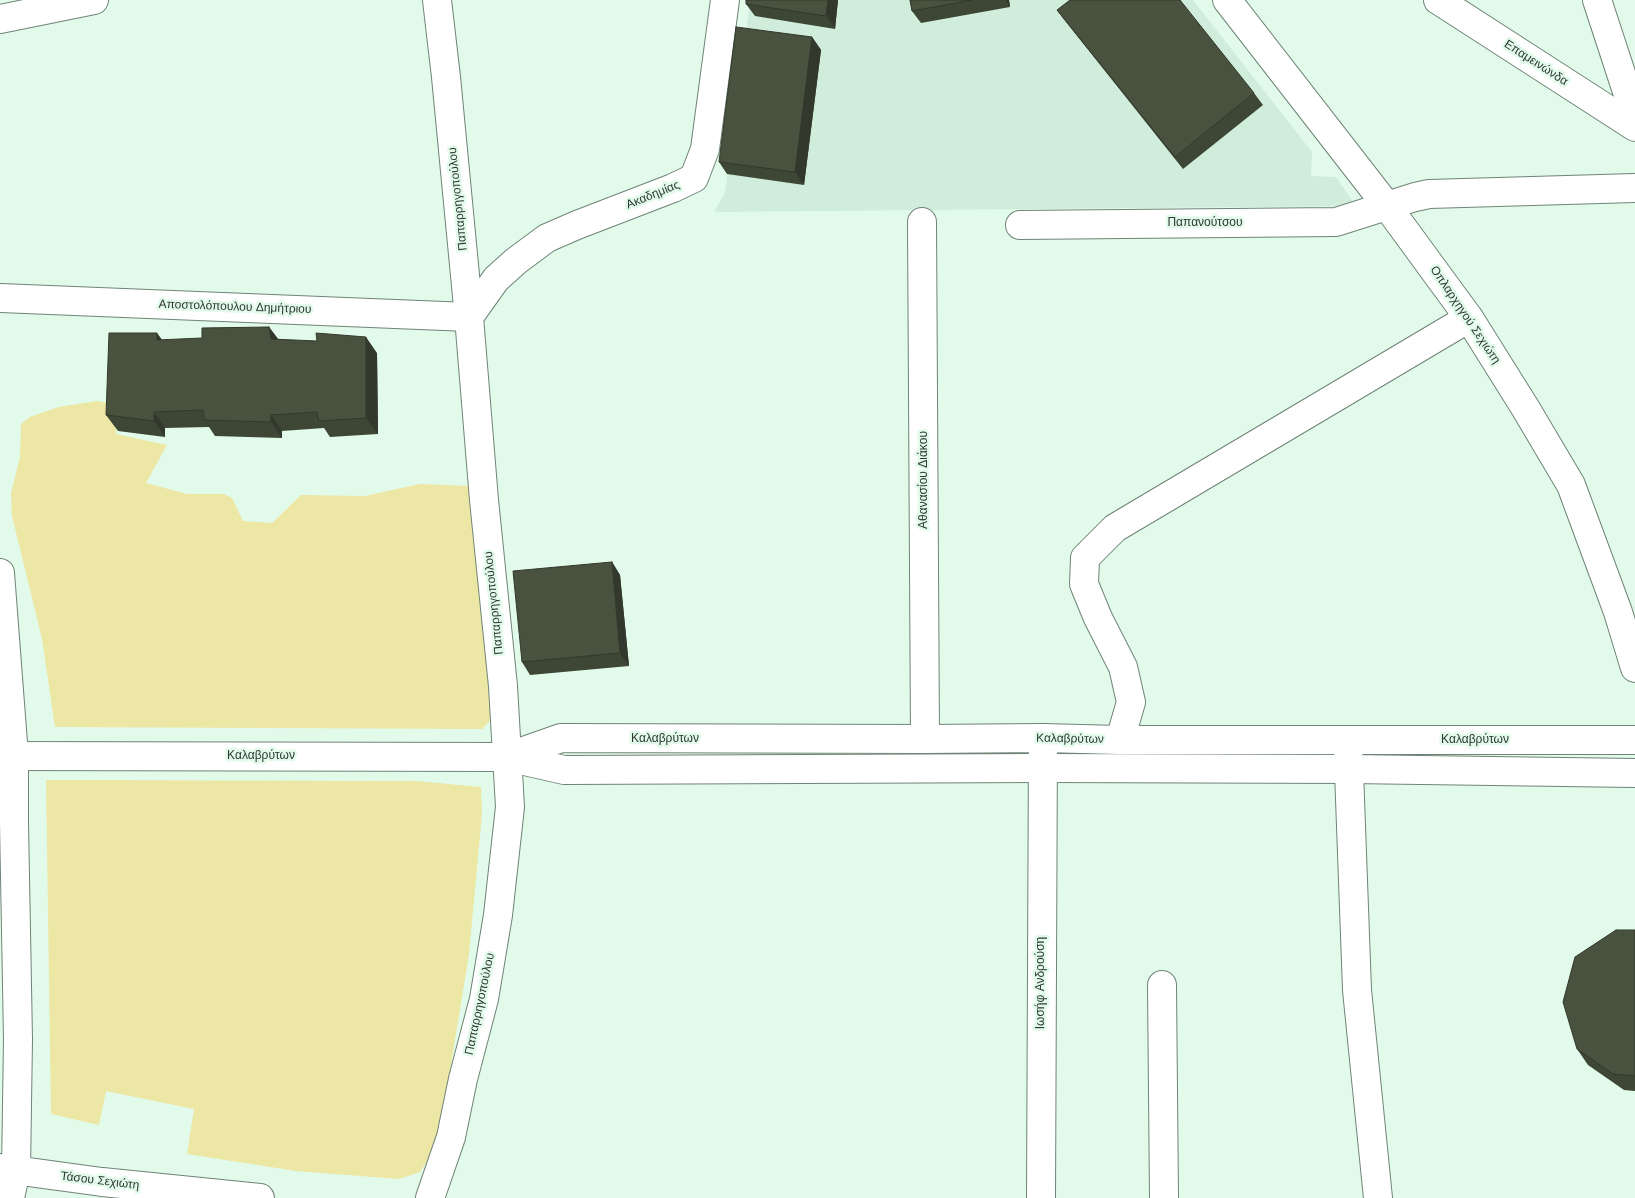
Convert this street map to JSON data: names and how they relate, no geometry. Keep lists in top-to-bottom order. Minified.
{"streets":{"street":["Επαμεινώνδα","Ακαδημίας","Παπαρρηγοπούλου","Παπανούτσου","Αποστολόπουλου Δημήτριου","Οπλαρχηγού Σεχιώτη","Αθανασίου Διάκου","Καλαβρύτων","Ιωσήφ Ανδρούση","Τάσου Σεχιώτη"]},"crossings":[["Ακαδημίας","Παπαρρηγοπούλου"],["Ακαδημίας","Αποστολόπουλου Δημήτριου"],["Παπαρρηγοπούλου","Αποστολόπουλου Δημήτριου"],["Παπαρρηγοπούλου","Καλαβρύτων"],["Παπανούτσου","Οπλαρχηγού Σεχιώτη"],["Αθανασίου Διάκου","Καλαβρύτων"],["Καλαβρύτων","Ιωσήφ Ανδρούση"]]}
